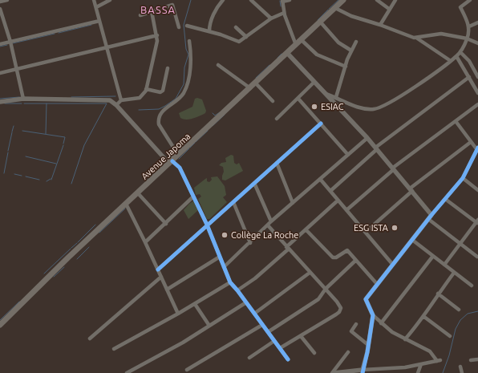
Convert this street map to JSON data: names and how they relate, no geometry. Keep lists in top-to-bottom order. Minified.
{"streets":{"main road":["Avenue Japoma"]},"districts":["BASSA"],"places":["ESIAC","ESG ISTA","Collège La Roche"]}
